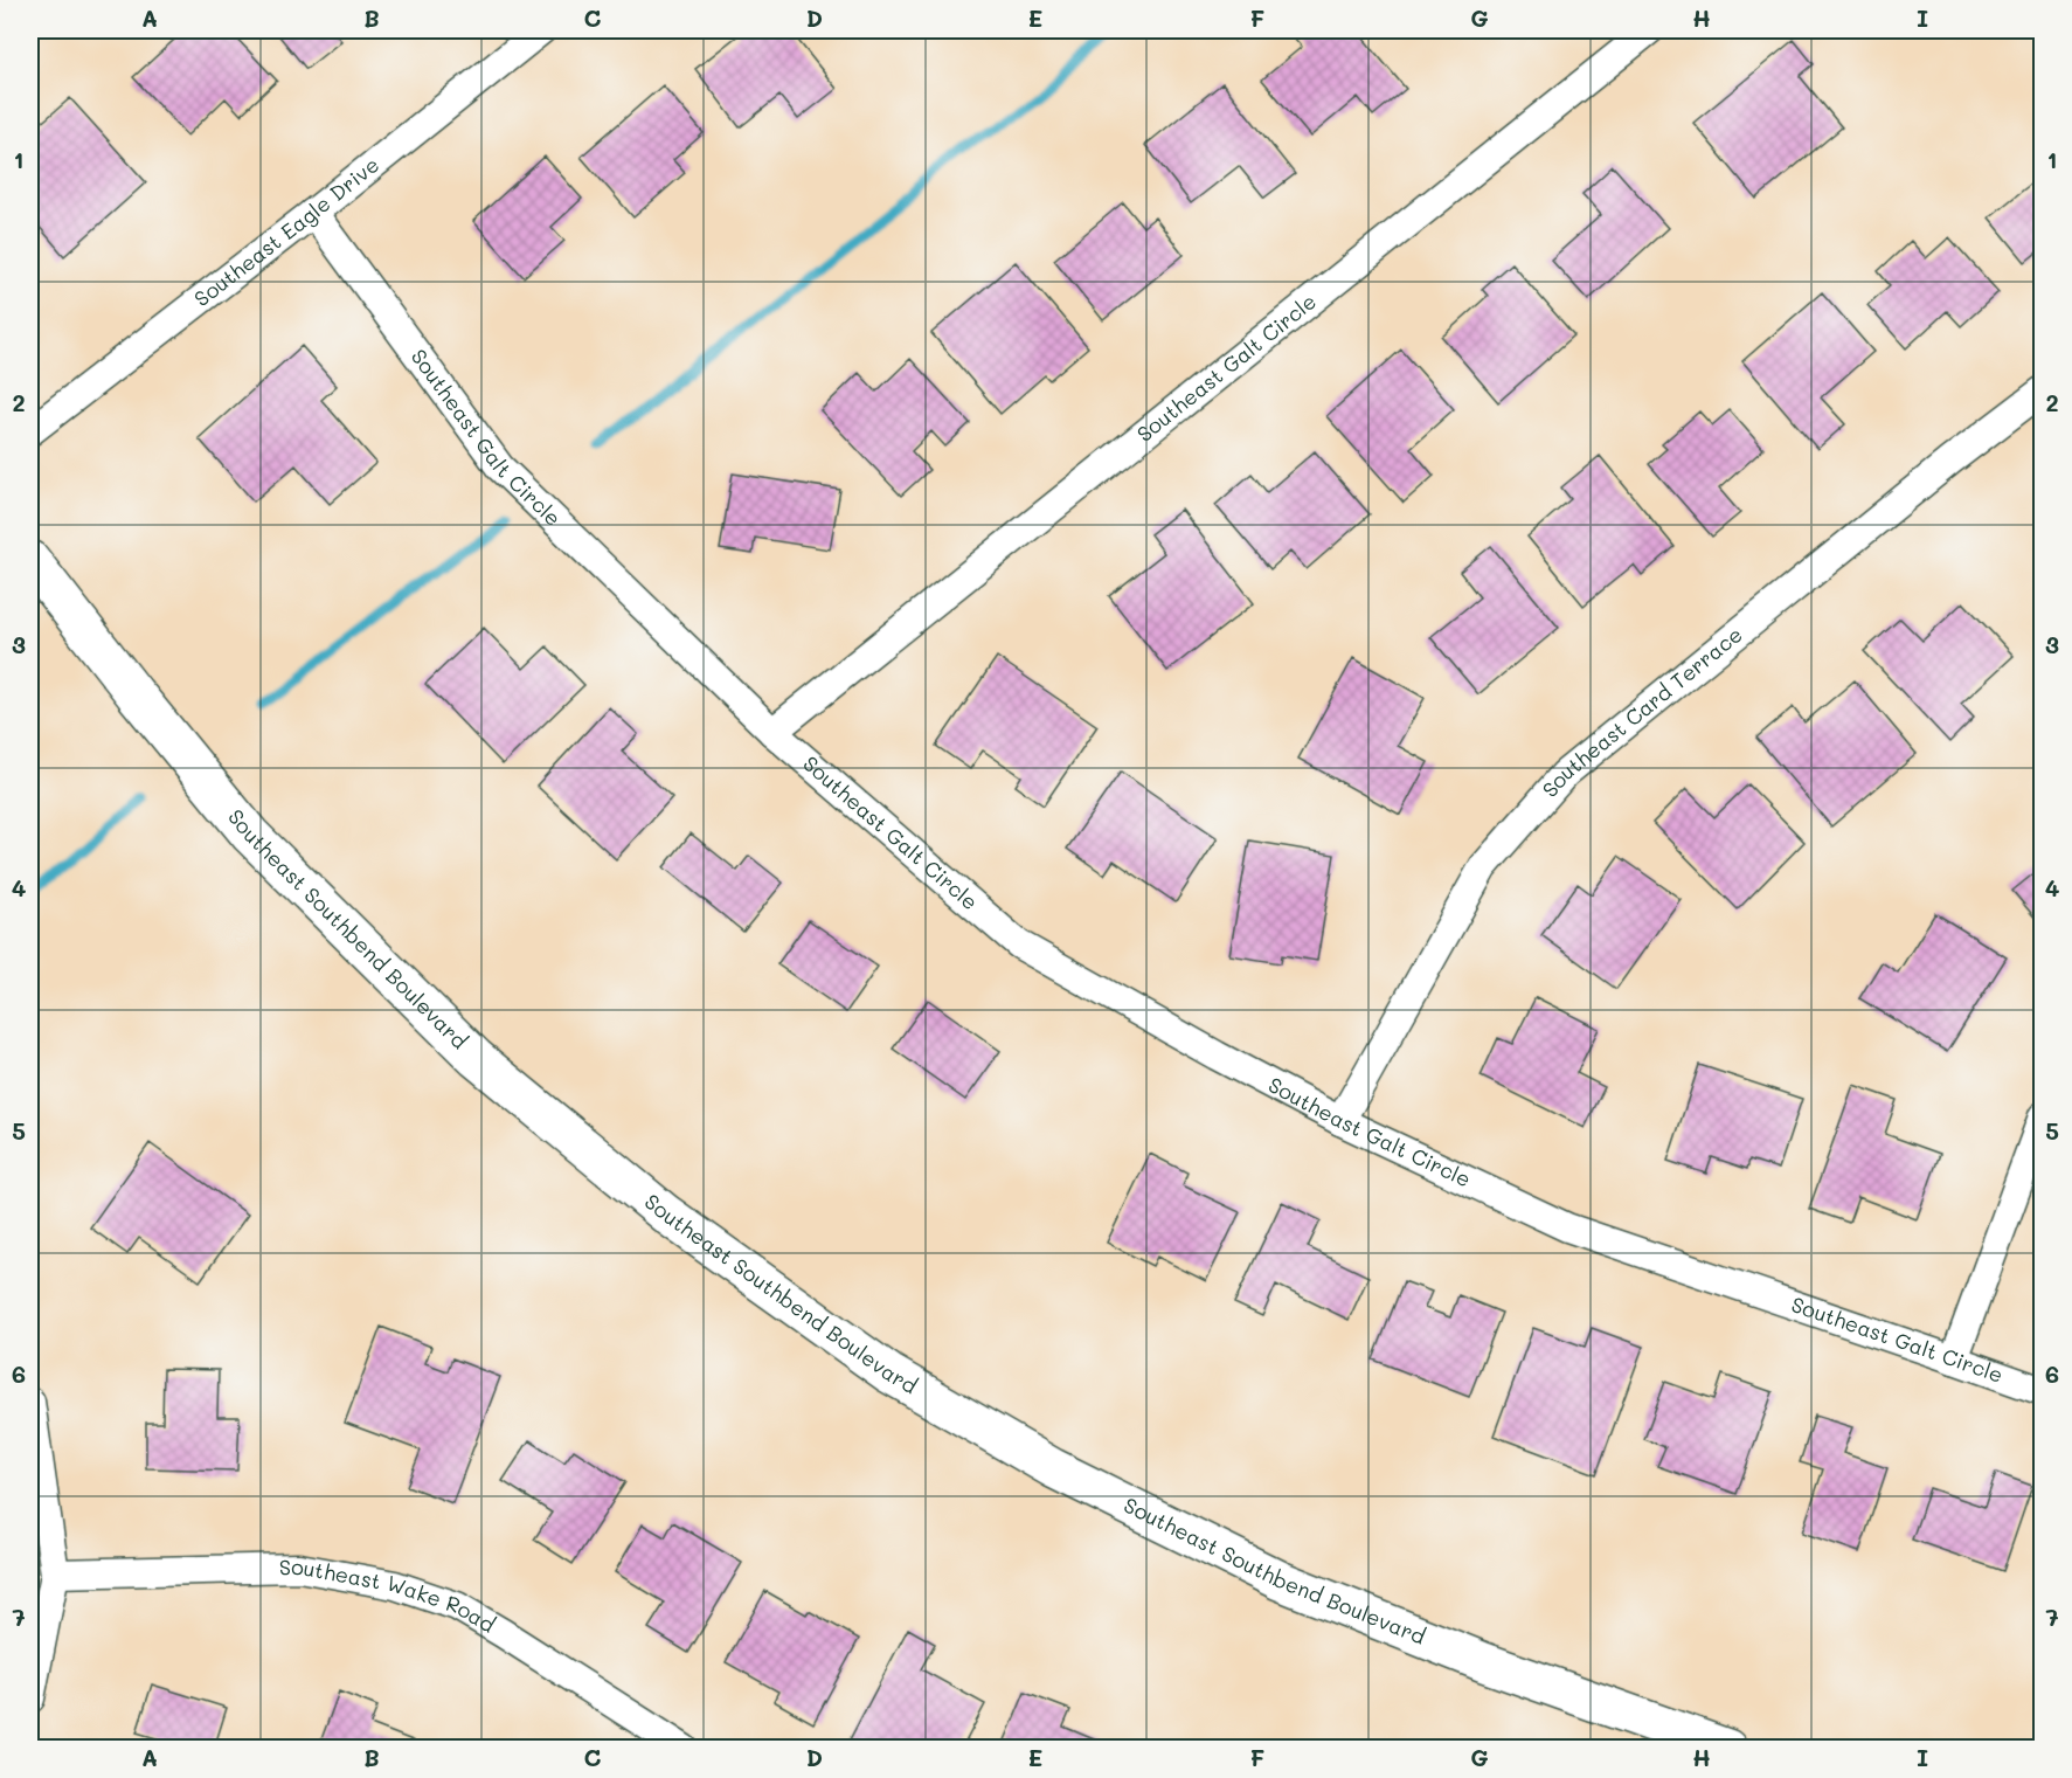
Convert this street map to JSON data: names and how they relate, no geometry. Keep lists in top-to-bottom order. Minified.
{"streets":{"street":["Southeast Eagle Drive","Southeast Galt Circle","Southeast Card Terrace","Southeast Southbend Boulevard","Southeast Wake Road"]},"crossings":[["Southeast Eagle Drive","Southeast Galt Circle"],["Southeast Galt Circle","Southeast Card Terrace"]],"grid":{"columns":["A","B","C","D","E","F","G","H","I"],"rows":["1","2","3","4","5","6","7"]}}
